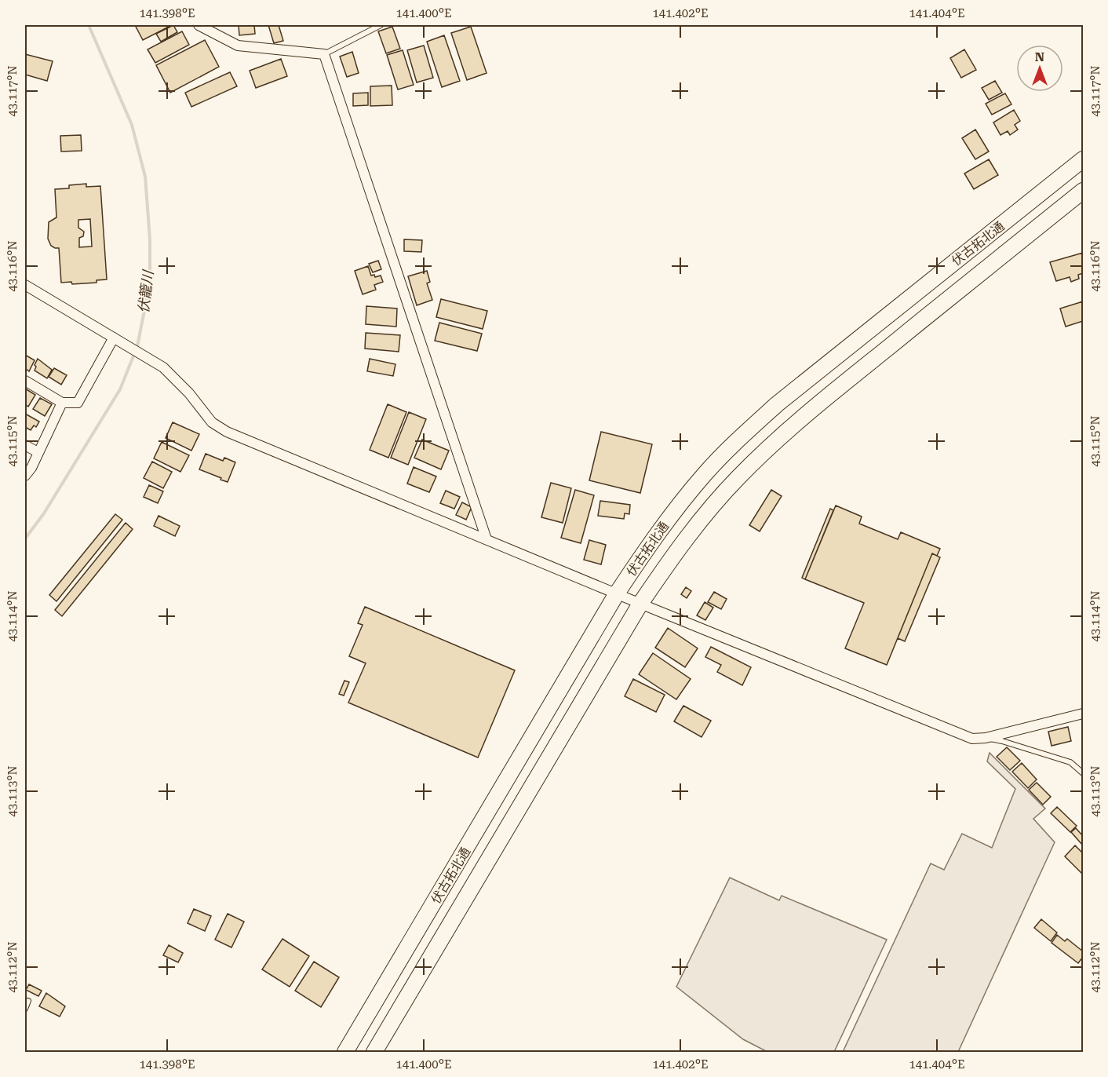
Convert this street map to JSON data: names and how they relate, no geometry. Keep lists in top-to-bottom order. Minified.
{"streets":{"main road":["伏古拓北通"]},"water":["伏籠川"],"north":"top","coordinates":["141.398°E","141.400°E","141.402°E","141.404°E","43.117°N","43.116°N","43.115°N","43.114°N","43.113°N","43.112°N"]}
